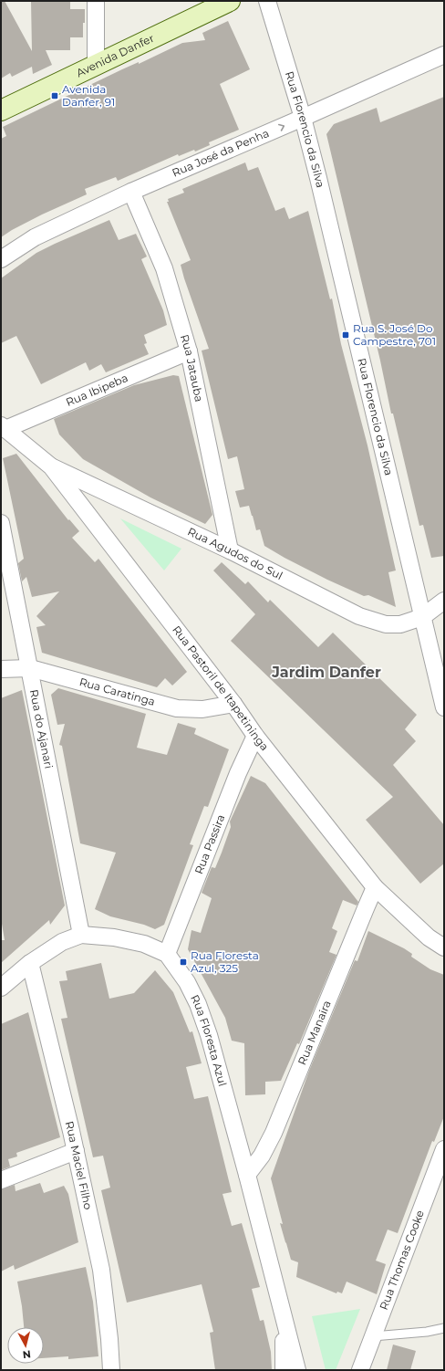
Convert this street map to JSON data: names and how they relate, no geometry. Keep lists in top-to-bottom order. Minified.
{"streets":{"main road":["Avenida Danfer"],"street":["Rua Florencio da Silva","Rua José da Penha","Rua Jatauba","Rua Ibipeba","Rua Agudos do Sul","Rua Pastoril de Itapetininga","Rua Caratinga","Rua do Ajanari","Rua Passira","Rua Manaira","Rua Floresta Azul","Rua Maciel Filho","Rua Thomas Cooke"]},"crossings":[["Rua Florencio da Silva","Rua José da Penha"],["Rua Florencio da Silva","Rua Agudos do Sul"],["Rua José da Penha","Rua Jatauba"],["Rua Jatauba","Rua Ibipeba"],["Rua Jatauba","Rua Agudos do Sul"],["Rua Ibipeba","Rua Pastoril de Itapetininga"],["Rua Agudos do Sul","Rua Pastoril de Itapetininga"],["Rua Pastoril de Itapetininga","Rua Caratinga"],["Rua Pastoril de Itapetininga","Rua Passira"],["Rua Pastoril de Itapetininga","Rua Manaira"],["Rua Caratinga","Rua do Ajanari"],["Rua Passira","Rua Floresta Azul"],["Rua Manaira","Rua Floresta Azul"]],"one_way":["Rua José da Penha"],"districts":["Jardim Danfer"],"places":{"transit":["Avenida Danfer, 91","Rua S. José Do Campestre, 701","Rua Floresta Azul, 325"]},"north":"bottom"}
